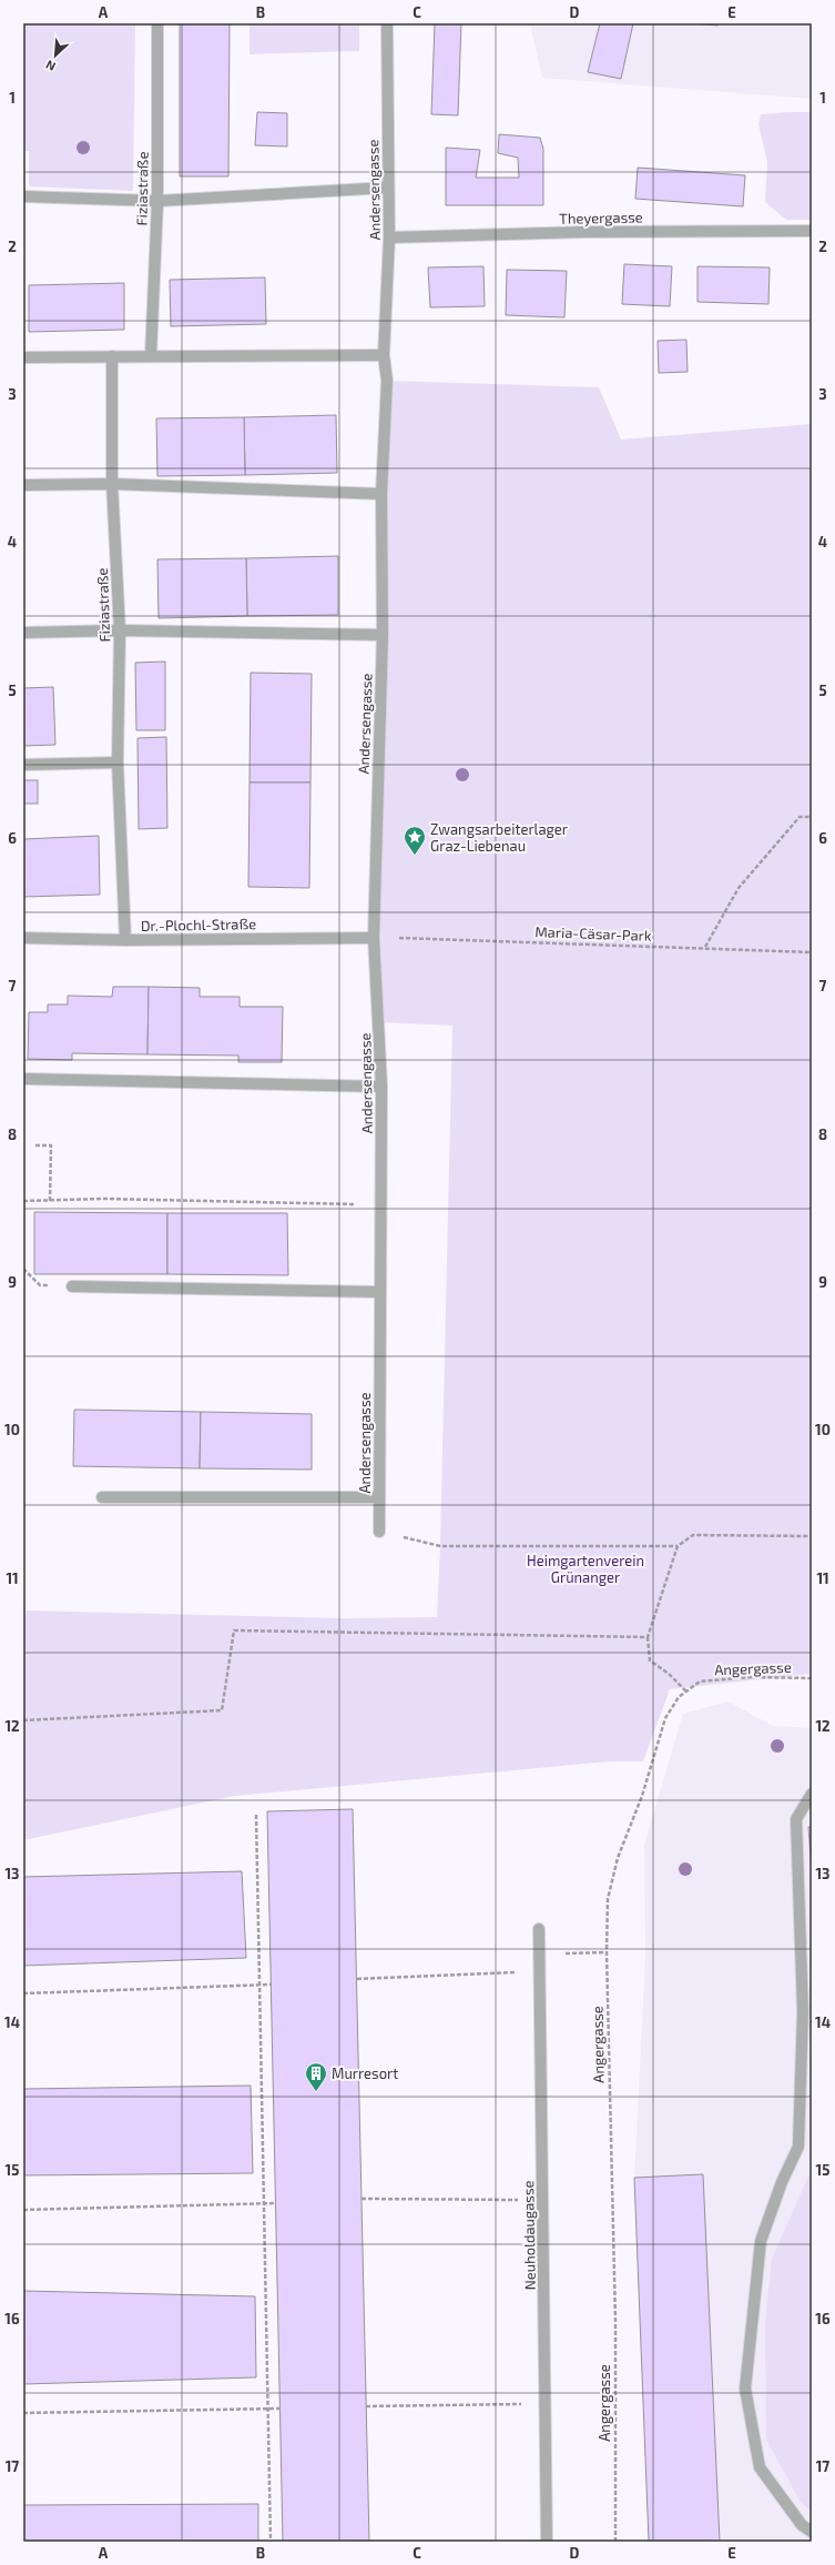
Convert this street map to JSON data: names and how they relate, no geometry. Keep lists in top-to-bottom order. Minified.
{"streets":{"street":["Fiziastraße","Andersengasse","Theyergasse","Dr.-Plochl-Straße","Neuholdaugasse"],"path":["Maria-Cäsar-Park","Angergasse"]},"crossings":[["Fiziastraße","Dr.-Plochl-Straße"],["Andersengasse","Theyergasse"],["Andersengasse","Dr.-Plochl-Straße"],["Andersengasse","Maria-Cäsar-Park"],["Dr.-Plochl-Straße","Maria-Cäsar-Park"]],"parks":["Heimgartenverein Grünanger"],"places":{"place":["Zwangsarbeiterlager Graz-Liebenau"],"building":["Murresort"]},"north":"bottom left","grid":{"columns":["A","B","C","D","E"],"rows":["1","2","3","4","5","6","7","8","9","10","11","12","13","14","15","16","17"]}}
